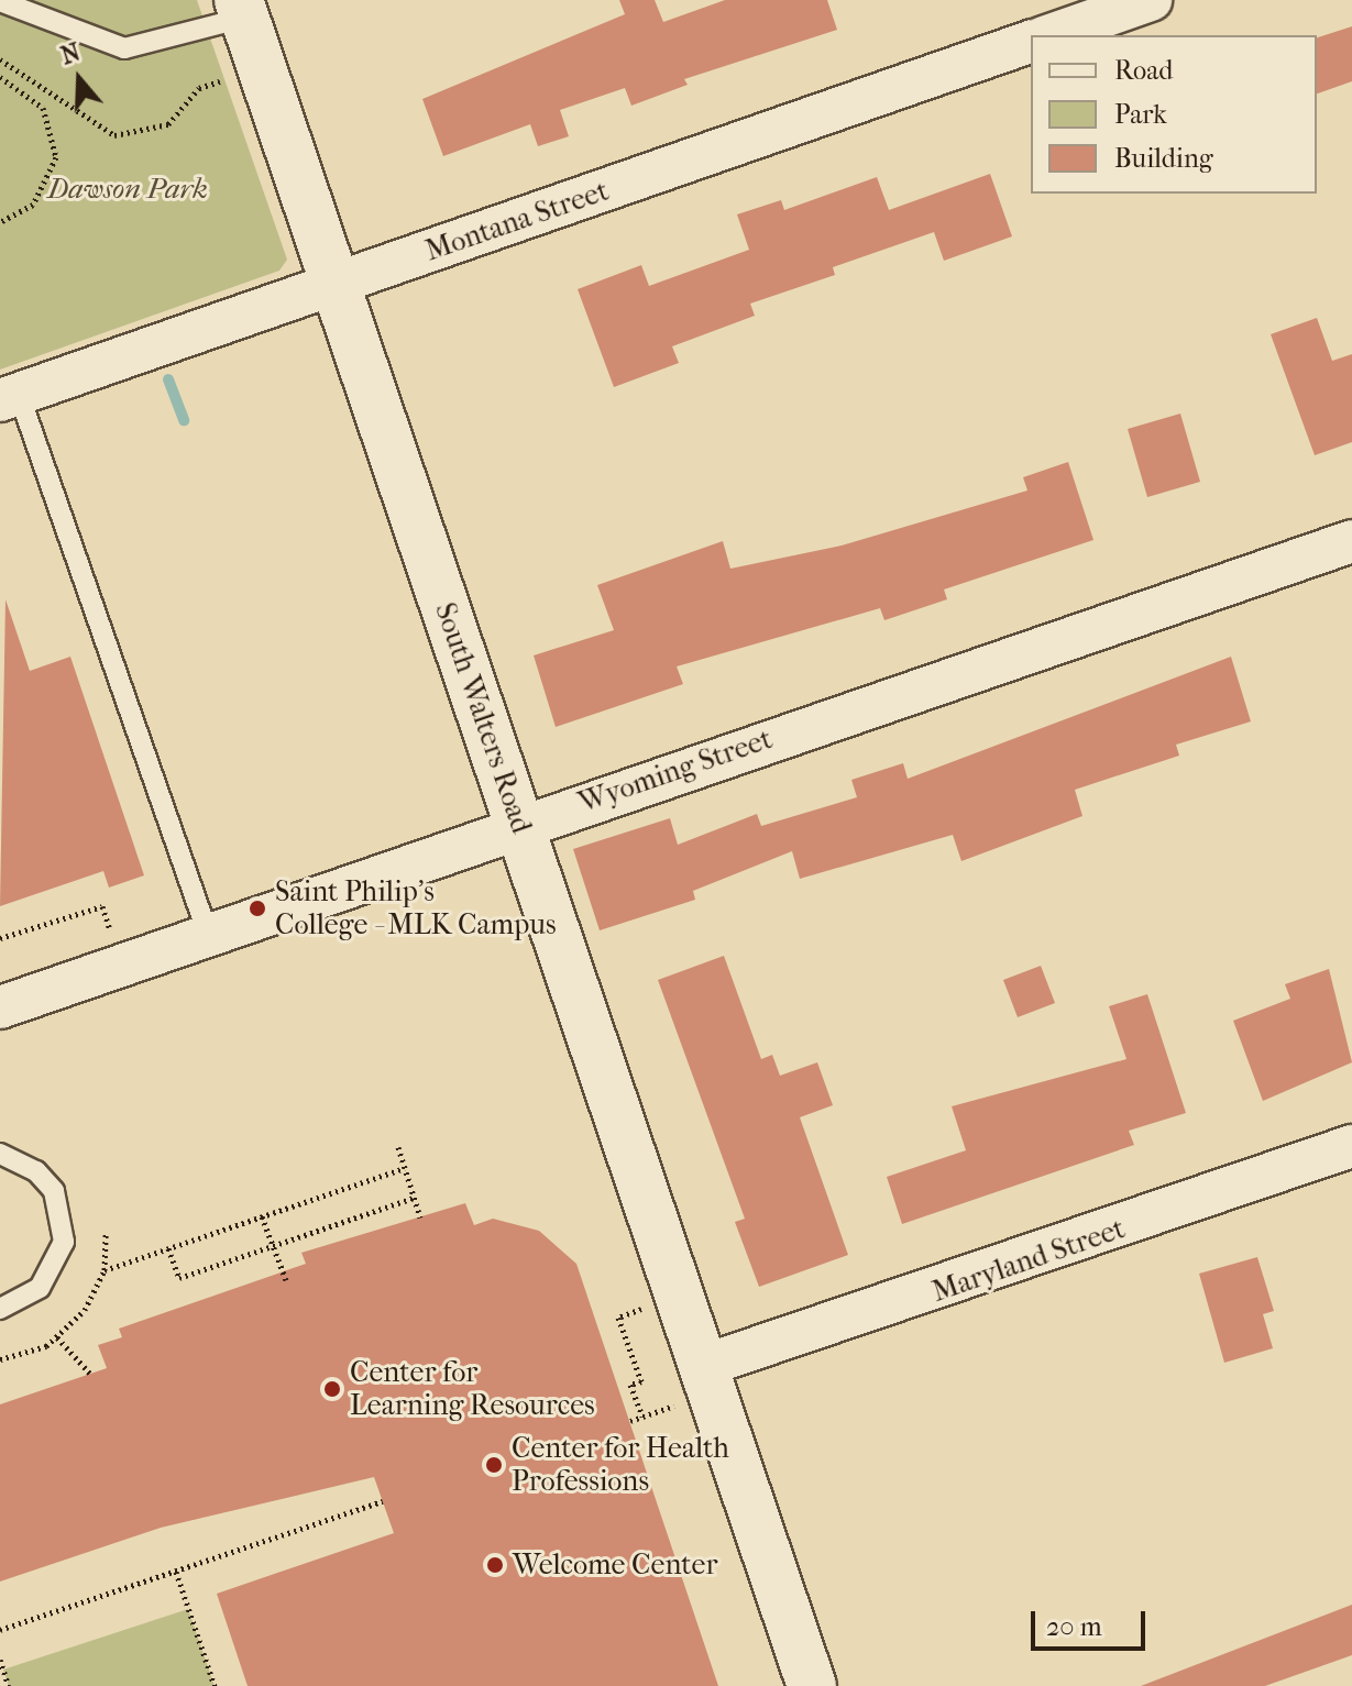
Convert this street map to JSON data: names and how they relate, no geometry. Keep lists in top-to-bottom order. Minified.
{"streets":{"main road":["South Walters Road"],"street":["Montana Street","Wyoming Street","Maryland Street"]},"crossings":[["Montana Street","South Walters Road"],["South Walters Road","Wyoming Street"],["South Walters Road","Maryland Street"]],"parks":["Dawson Park"],"places":["Saint Philip's College - MLK Campus","Center for Learning Resources","Center for Health Professions","Welcome Center"],"legend":["Road","Park","Building"],"scale_bar":"20 m","north":"top"}
